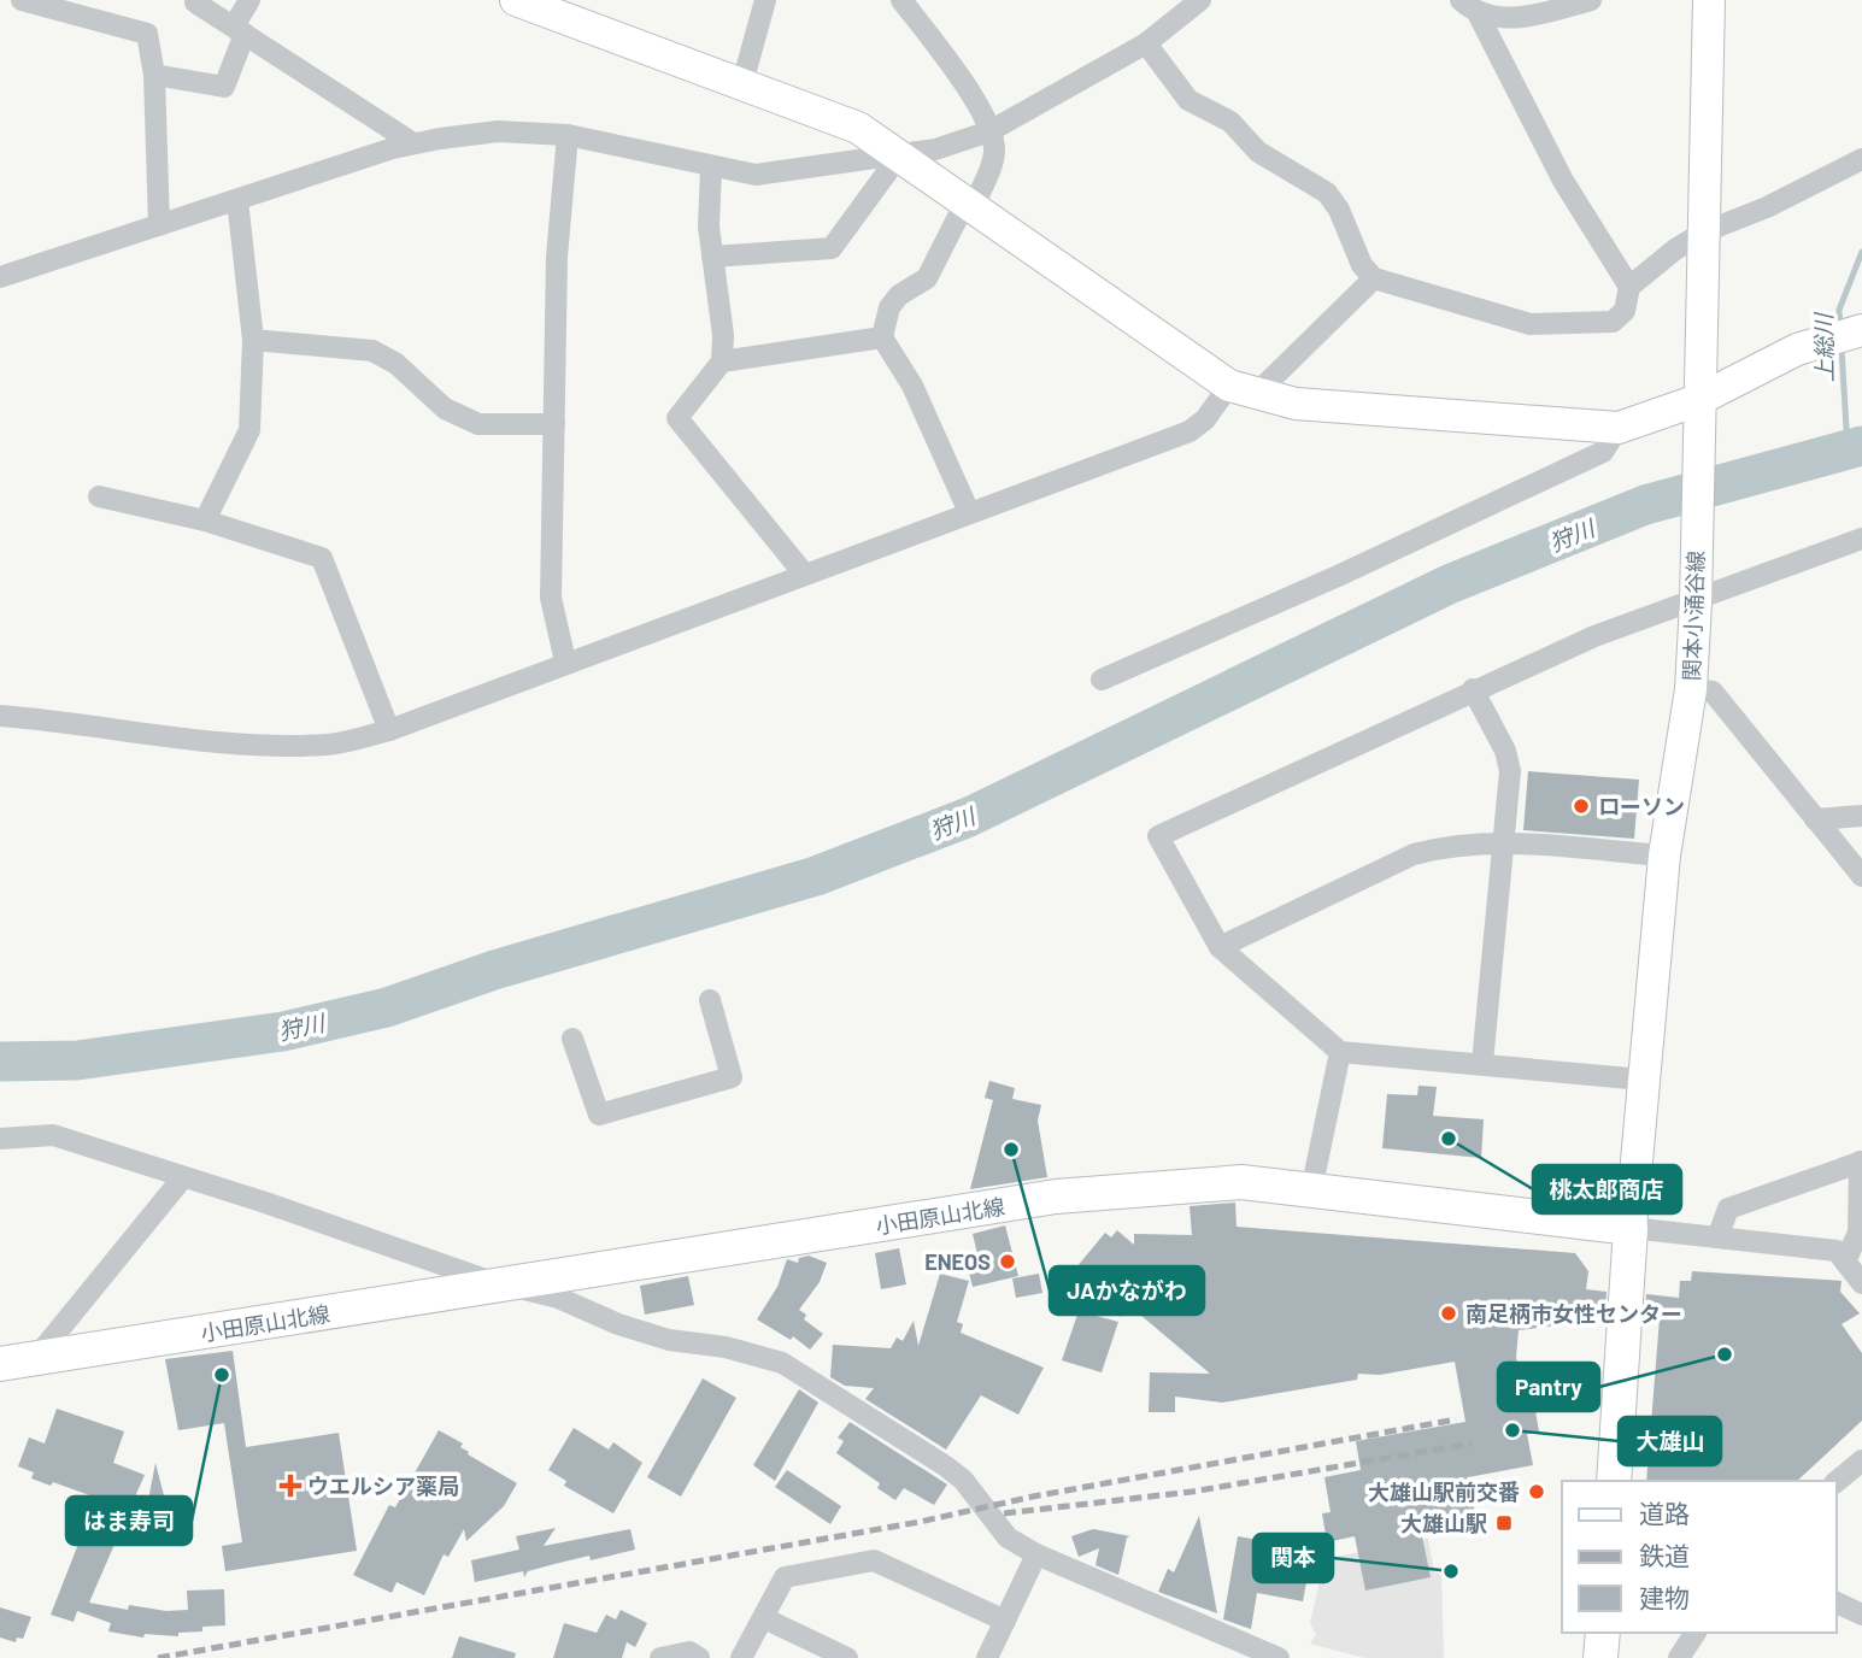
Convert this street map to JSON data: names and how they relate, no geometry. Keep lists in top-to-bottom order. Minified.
{"streets":{"main road":["小田原山北線"],"street":["関本小涌谷線"]},"crossings":[["関本小涌谷線","小田原山北線"]],"water":["上総川","狩川"],"places":{"other":["ローソン","桃太郎商店","JAかながわ","ENEOS","南足柄市女性センター","Pantry","はま寿司","大雄山","大雄山駅前交番","関本"],"health":["ウエルシア薬局"],"transit":["大雄山駅"]},"legend":["道路","鉄道","建物"]}
